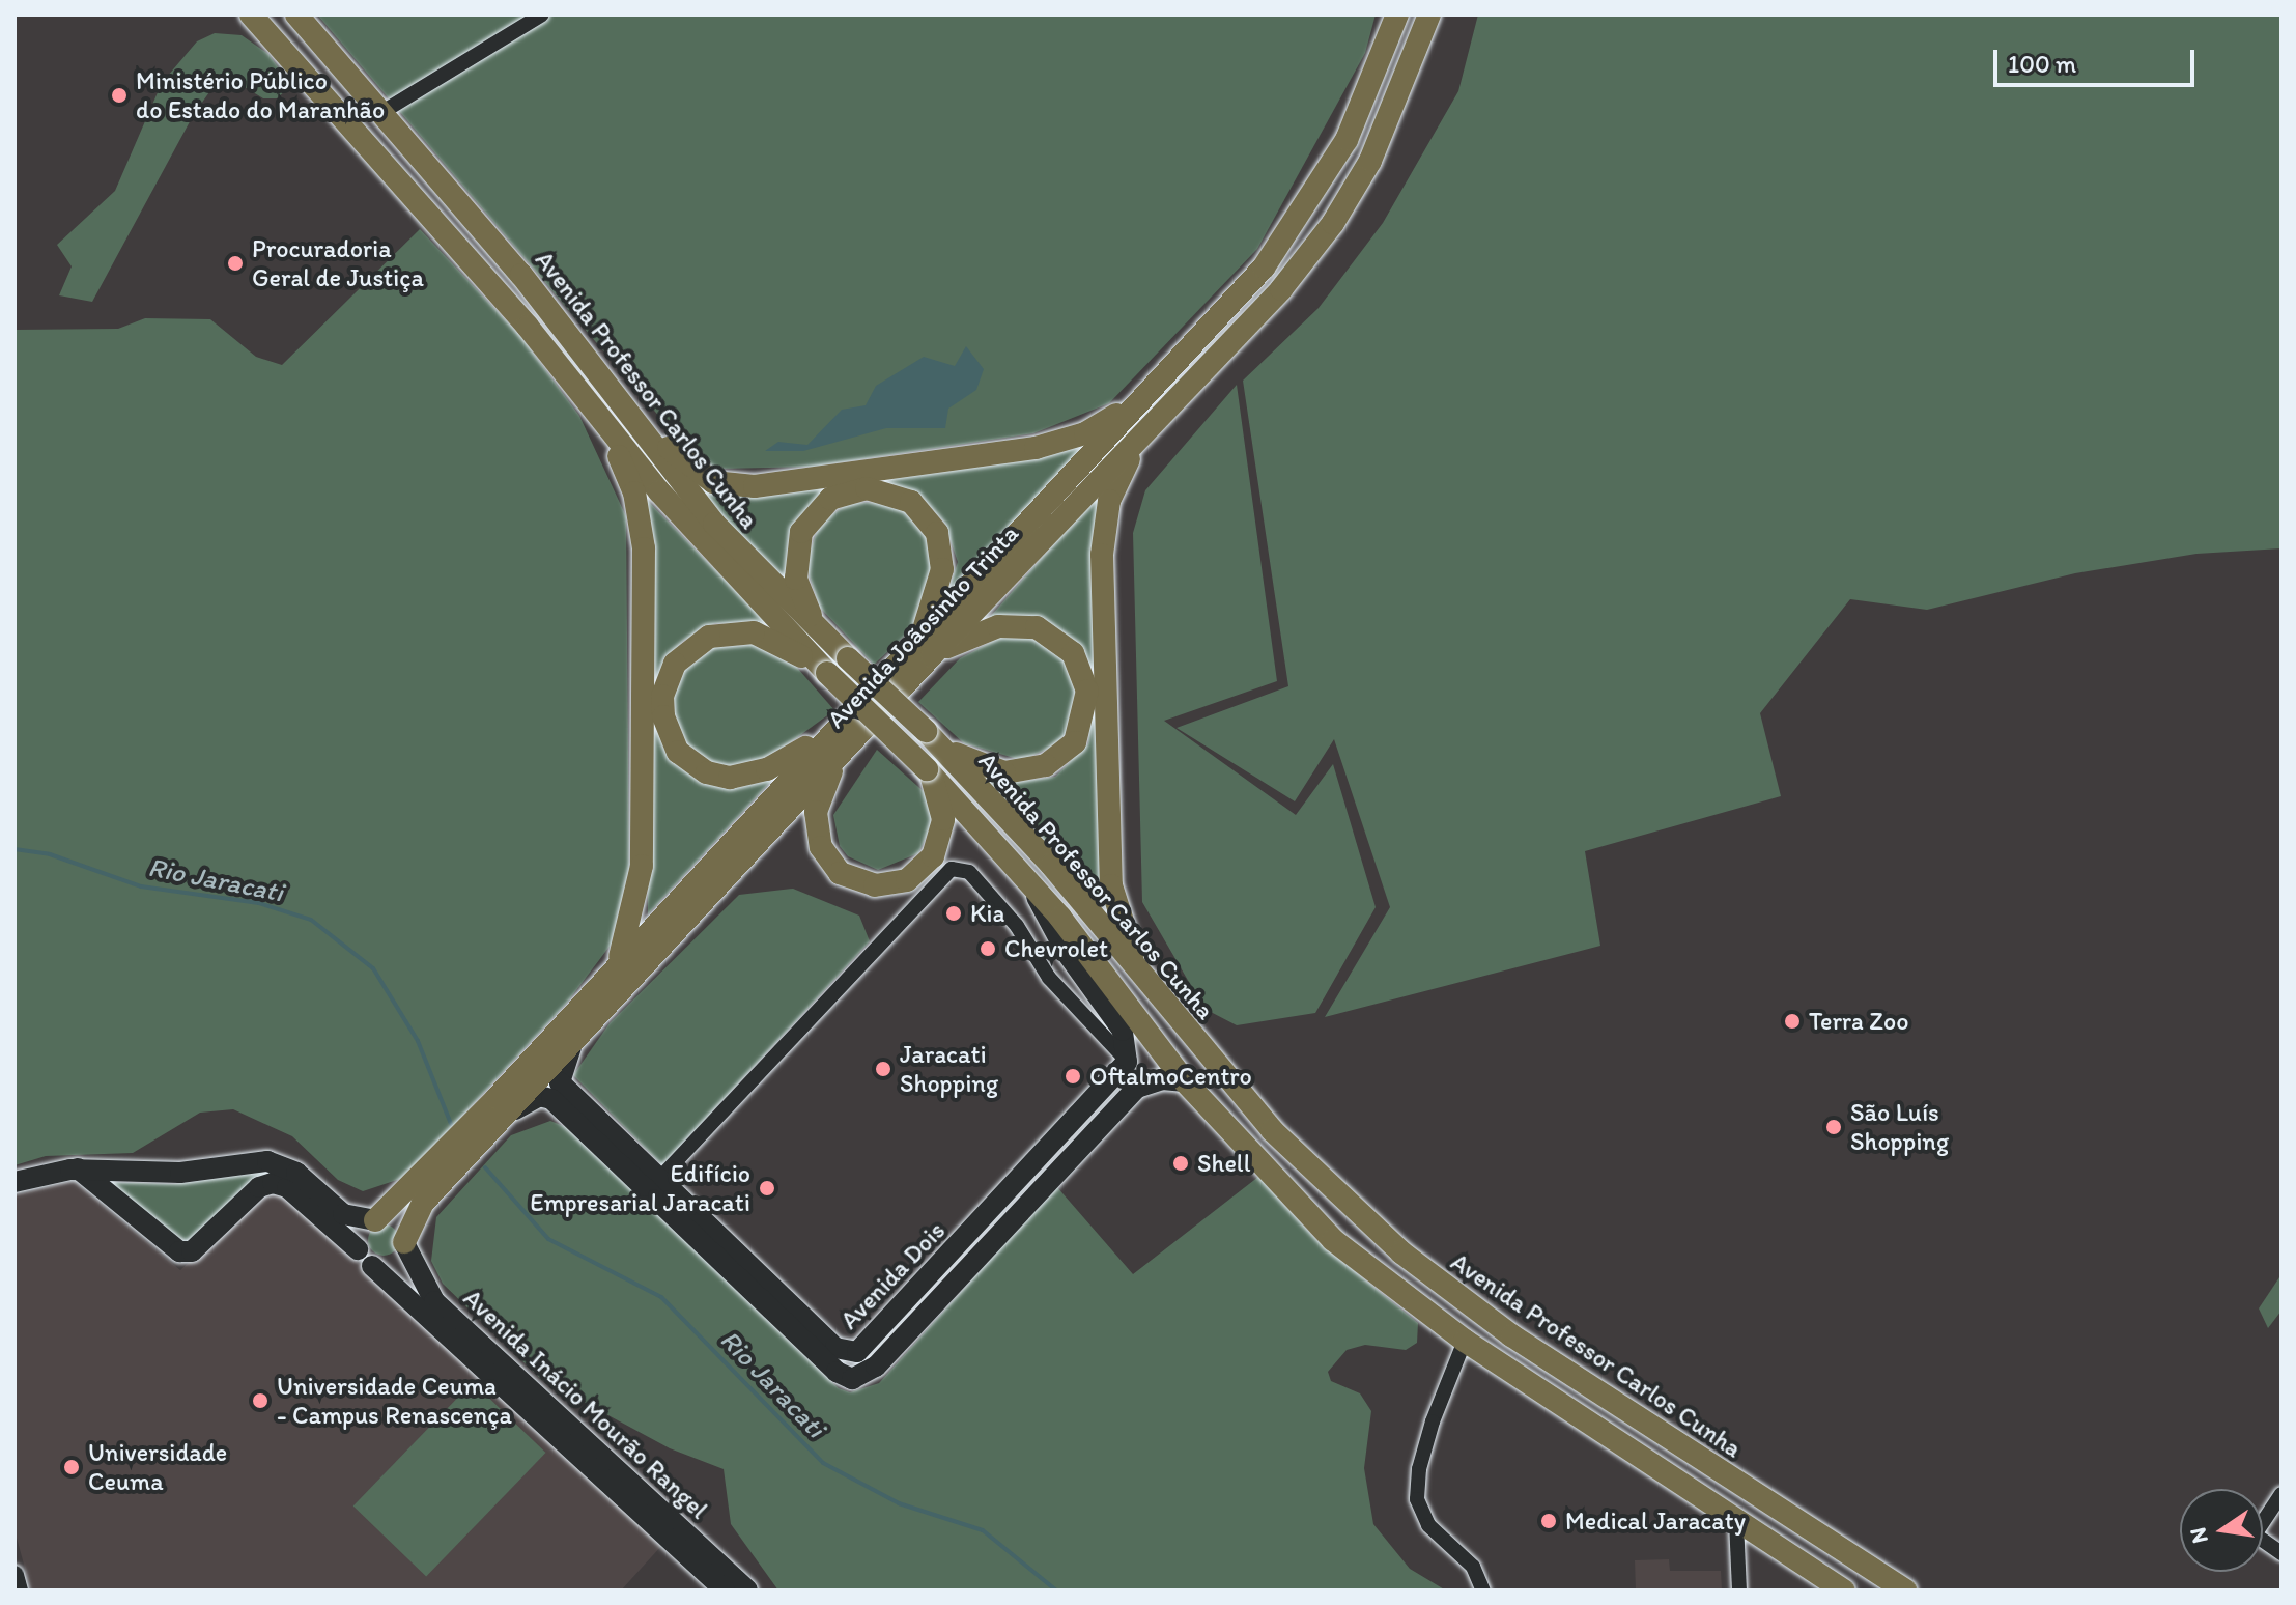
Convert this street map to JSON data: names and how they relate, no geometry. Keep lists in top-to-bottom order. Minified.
{"streets":{"main road":["Avenida Professor Carlos Cunha","Avenida Joãosinho Trinta","Avenida Dois","Avenida Inácio Mourão Rangel"]},"crossings":[["Avenida Professor Carlos Cunha","Avenida Dois"],["Avenida Joãosinho Trinta","Avenida Dois"],["Avenida Joãosinho Trinta","Avenida Inácio Mourão Rangel"]],"water":["Rio Jaracati"],"places":["Ministério Público do Estado do Maranhão","Procuradoria Geral de Justiça","Kia","Chevrolet","Terra Zoo","Jaracati Shopping","OftalmoCentro","São Luís Shopping","Shell","Edifício Empresarial Jaracati","Universidade Ceuma - Campus Renascença","Universidade Ceuma","Medical Jaracaty"],"scale_bar":"100 m","north":"left"}
